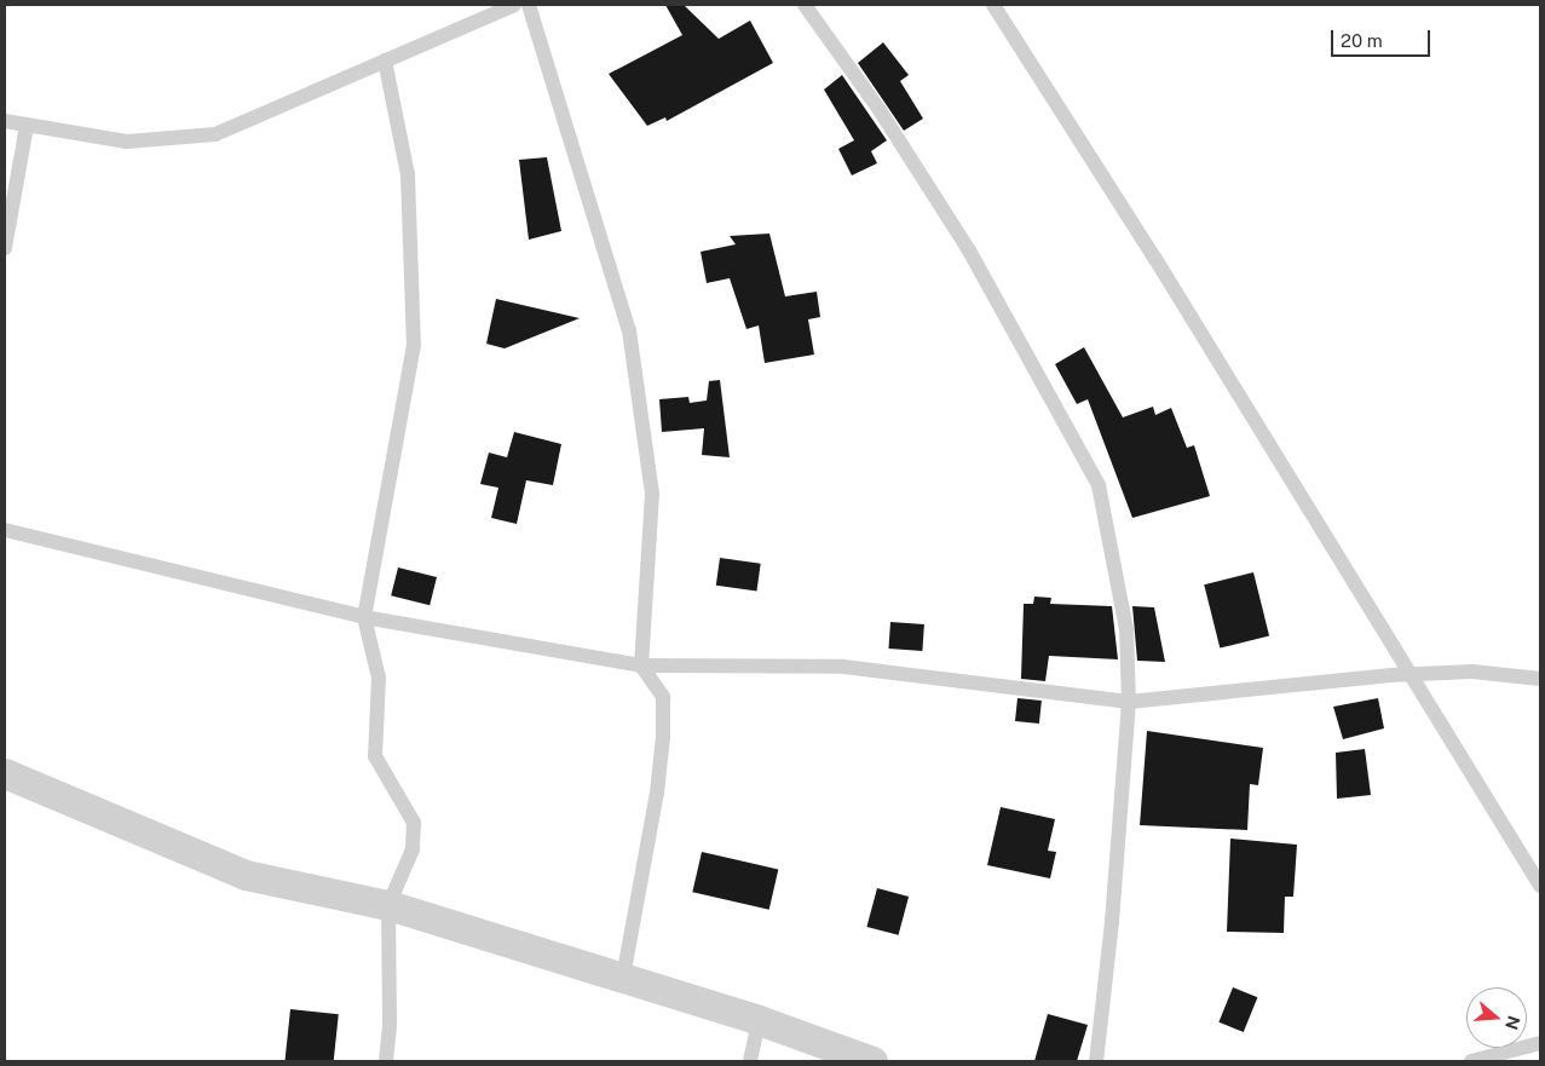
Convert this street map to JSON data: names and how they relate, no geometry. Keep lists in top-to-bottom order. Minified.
{"scale_bar":"20 m","north":"right"}
